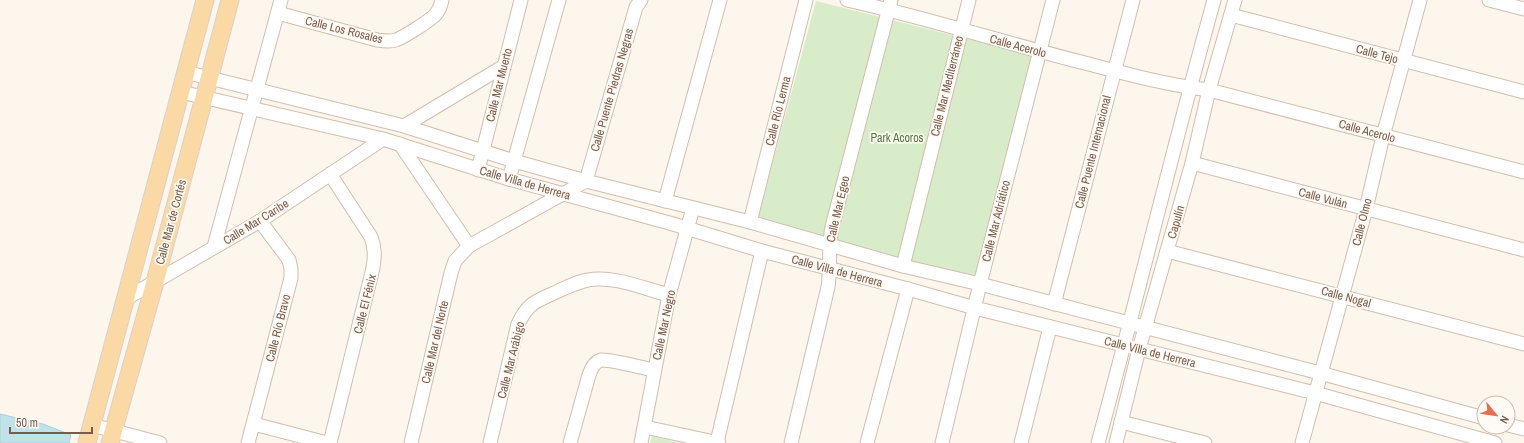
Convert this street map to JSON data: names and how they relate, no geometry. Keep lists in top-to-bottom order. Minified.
{"streets":{"main road":["Calle Mar de Cortés"],"street":["Calle Los Rosales","Calle Acerolo","Calle Tejo","Calle Mar Muerto","Calle Mar Mediterráneo","Calle Puente Piedras Negras","Calle Río Lerma","Calle Puente Internacional","Calle Villa de Herrera","Calle Vulán","Calle Mar Egeo","Calle Mar Adriático","Calle Mar Caribe","Capulín","Calle Olmo","Calle Nogal","Calle El Fénix","Calle Mar Negro","Calle Río Bravo","Calle Mar del Norte","Calle Mar Arábigo"]},"crossings":[["Calle Acerolo","Calle Mar Mediterráneo"],["Calle Acerolo","Calle Puente Internacional"],["Calle Acerolo","Calle Mar Egeo"],["Calle Acerolo","Calle Mar Adriático"],["Calle Acerolo","Capulín"],["Calle Acerolo","Calle Olmo"],["Calle Tejo","Capulín"],["Calle Tejo","Calle Olmo"],["Calle Mar Muerto","Calle Villa de Herrera"],["Calle Mar Mediterráneo","Calle Villa de Herrera"],["Calle Puente Piedras Negras","Calle Villa de Herrera"],["Calle Puente Piedras Negras","Calle Mar del Norte"],["Calle Río Lerma","Calle Villa de Herrera"],["Calle Puente Internacional","Calle Villa de Herrera"],["Calle Villa de Herrera","Calle Mar Egeo"],["Calle Villa de Herrera","Calle Mar Adriático"],["Calle Villa de Herrera","Calle Mar de Cortés"],["Calle Villa de Herrera","Calle Mar Caribe"],["Calle Villa de Herrera","Capulín"],["Calle Villa de Herrera","Calle Olmo"],["Calle Villa de Herrera","Calle Mar Negro"],["Calle Villa de Herrera","Calle Mar del Norte"],["Calle Vulán","Capulín"],["Calle Vulán","Calle Olmo"],["Calle Mar de Cortés","Calle Mar Caribe"],["Calle Mar Caribe","Calle El Fénix"],["Calle Mar Caribe","Calle Río Bravo"],["Capulín","Calle Nogal"],["Calle Olmo","Calle Nogal"],["Calle Mar Negro","Calle Mar Arábigo"]],"parks":["Park Acoros"],"scale_bar":"50 m","north":"bottom right"}
